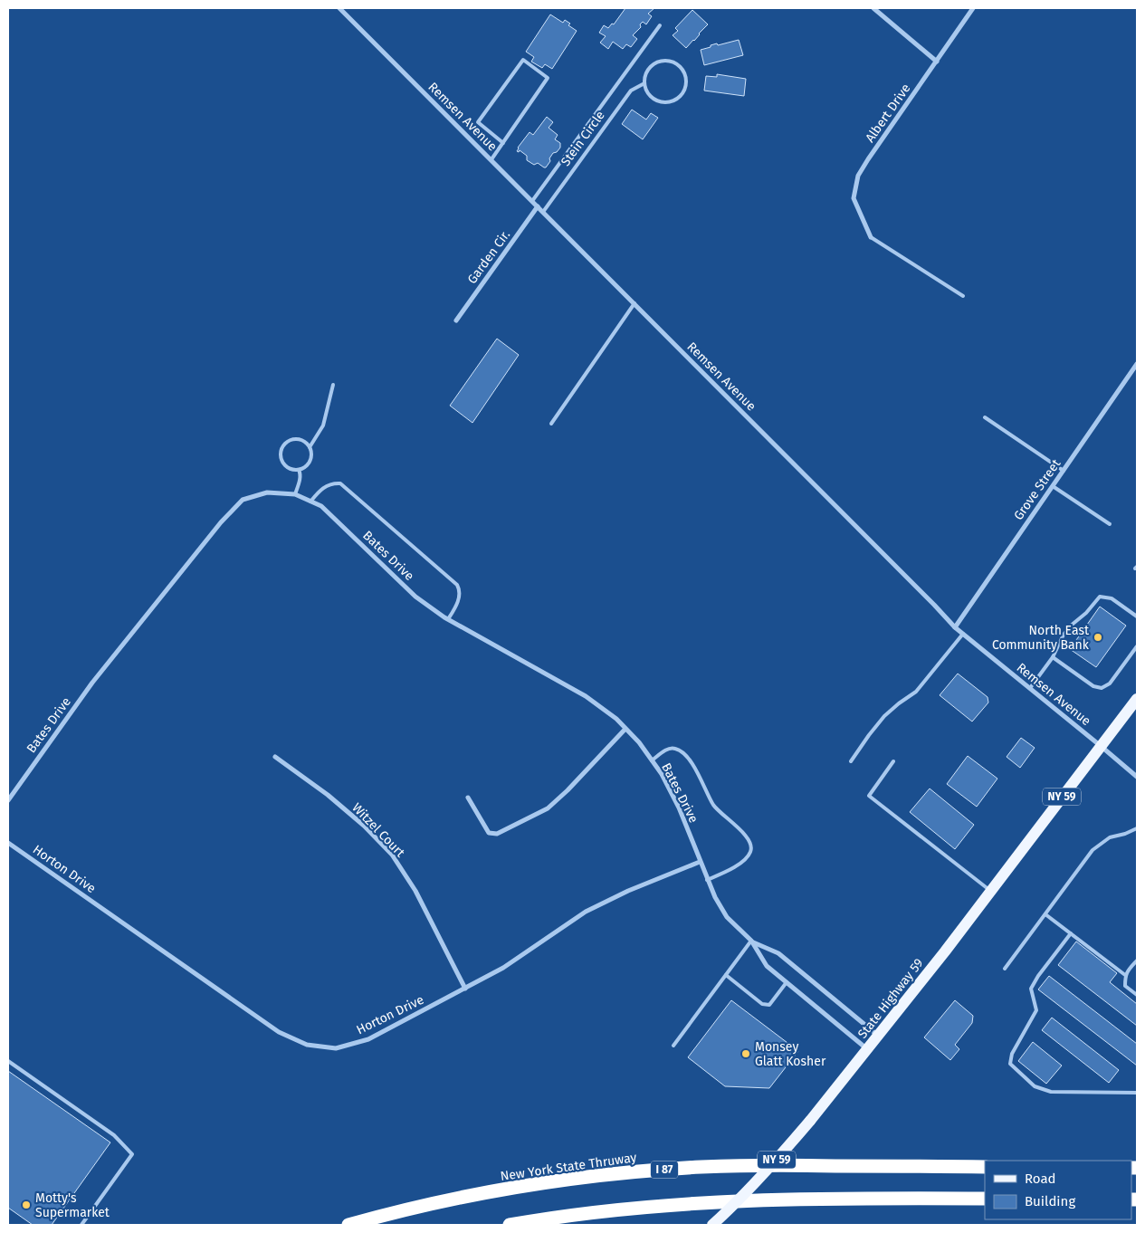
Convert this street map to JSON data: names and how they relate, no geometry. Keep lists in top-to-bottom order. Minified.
{"streets":{"highway":["New York State Thruway","I 87"],"main road":["NY 59","State Highway 59"],"street":["Albert Drive","Remsen Avenue","Garden Cir.","Grove Street","Bates Drive","Witzel Court","Horton Drive"],"lane":["Stein Circle"]},"crossings":[["Remsen Avenue","Stein Circle"],["Remsen Avenue","Garden Cir."],["Remsen Avenue","Grove Street"],["Remsen Avenue","NY 59"],["Bates Drive","Horton Drive"],["Bates Drive","State Highway 59"],["NY 59","State Highway 59"],["Witzel Court","Horton Drive"]],"places":["North East Community Bank","Monsey Glatt Kosher","Motty's Supermarket"],"legend":["Road","Building"]}
